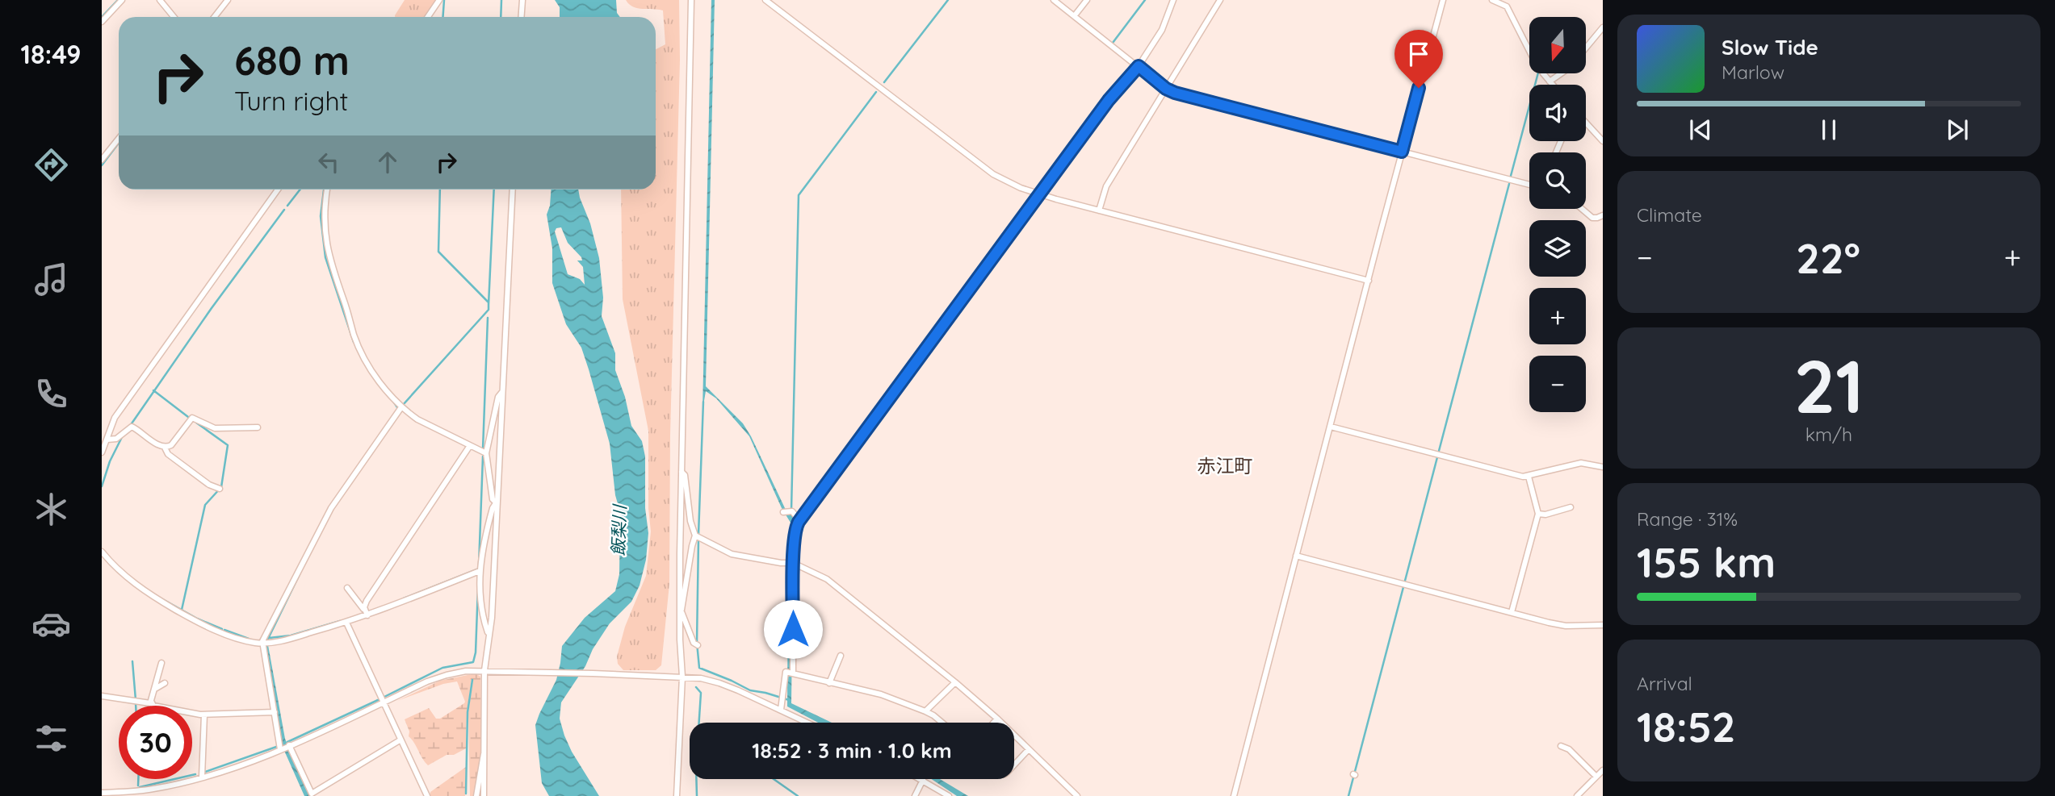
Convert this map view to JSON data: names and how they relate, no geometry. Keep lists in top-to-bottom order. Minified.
{"districts":["赤江町"],"water":["飯梨川"],"north":"bottom","page":{"tabs":"18:49","map_buttons":["+","−"],"turn":["680 m","Turn right"],"song":["Slow Tide","Marlow"],"tile":["Climate",["21","km/h"],["Range · 31%","155 km"],["Arrival","18:52"]],"heat":["−","22°","+"],"limit":"30","trip":"18:52 · 3 min · 1.0 km"}}
